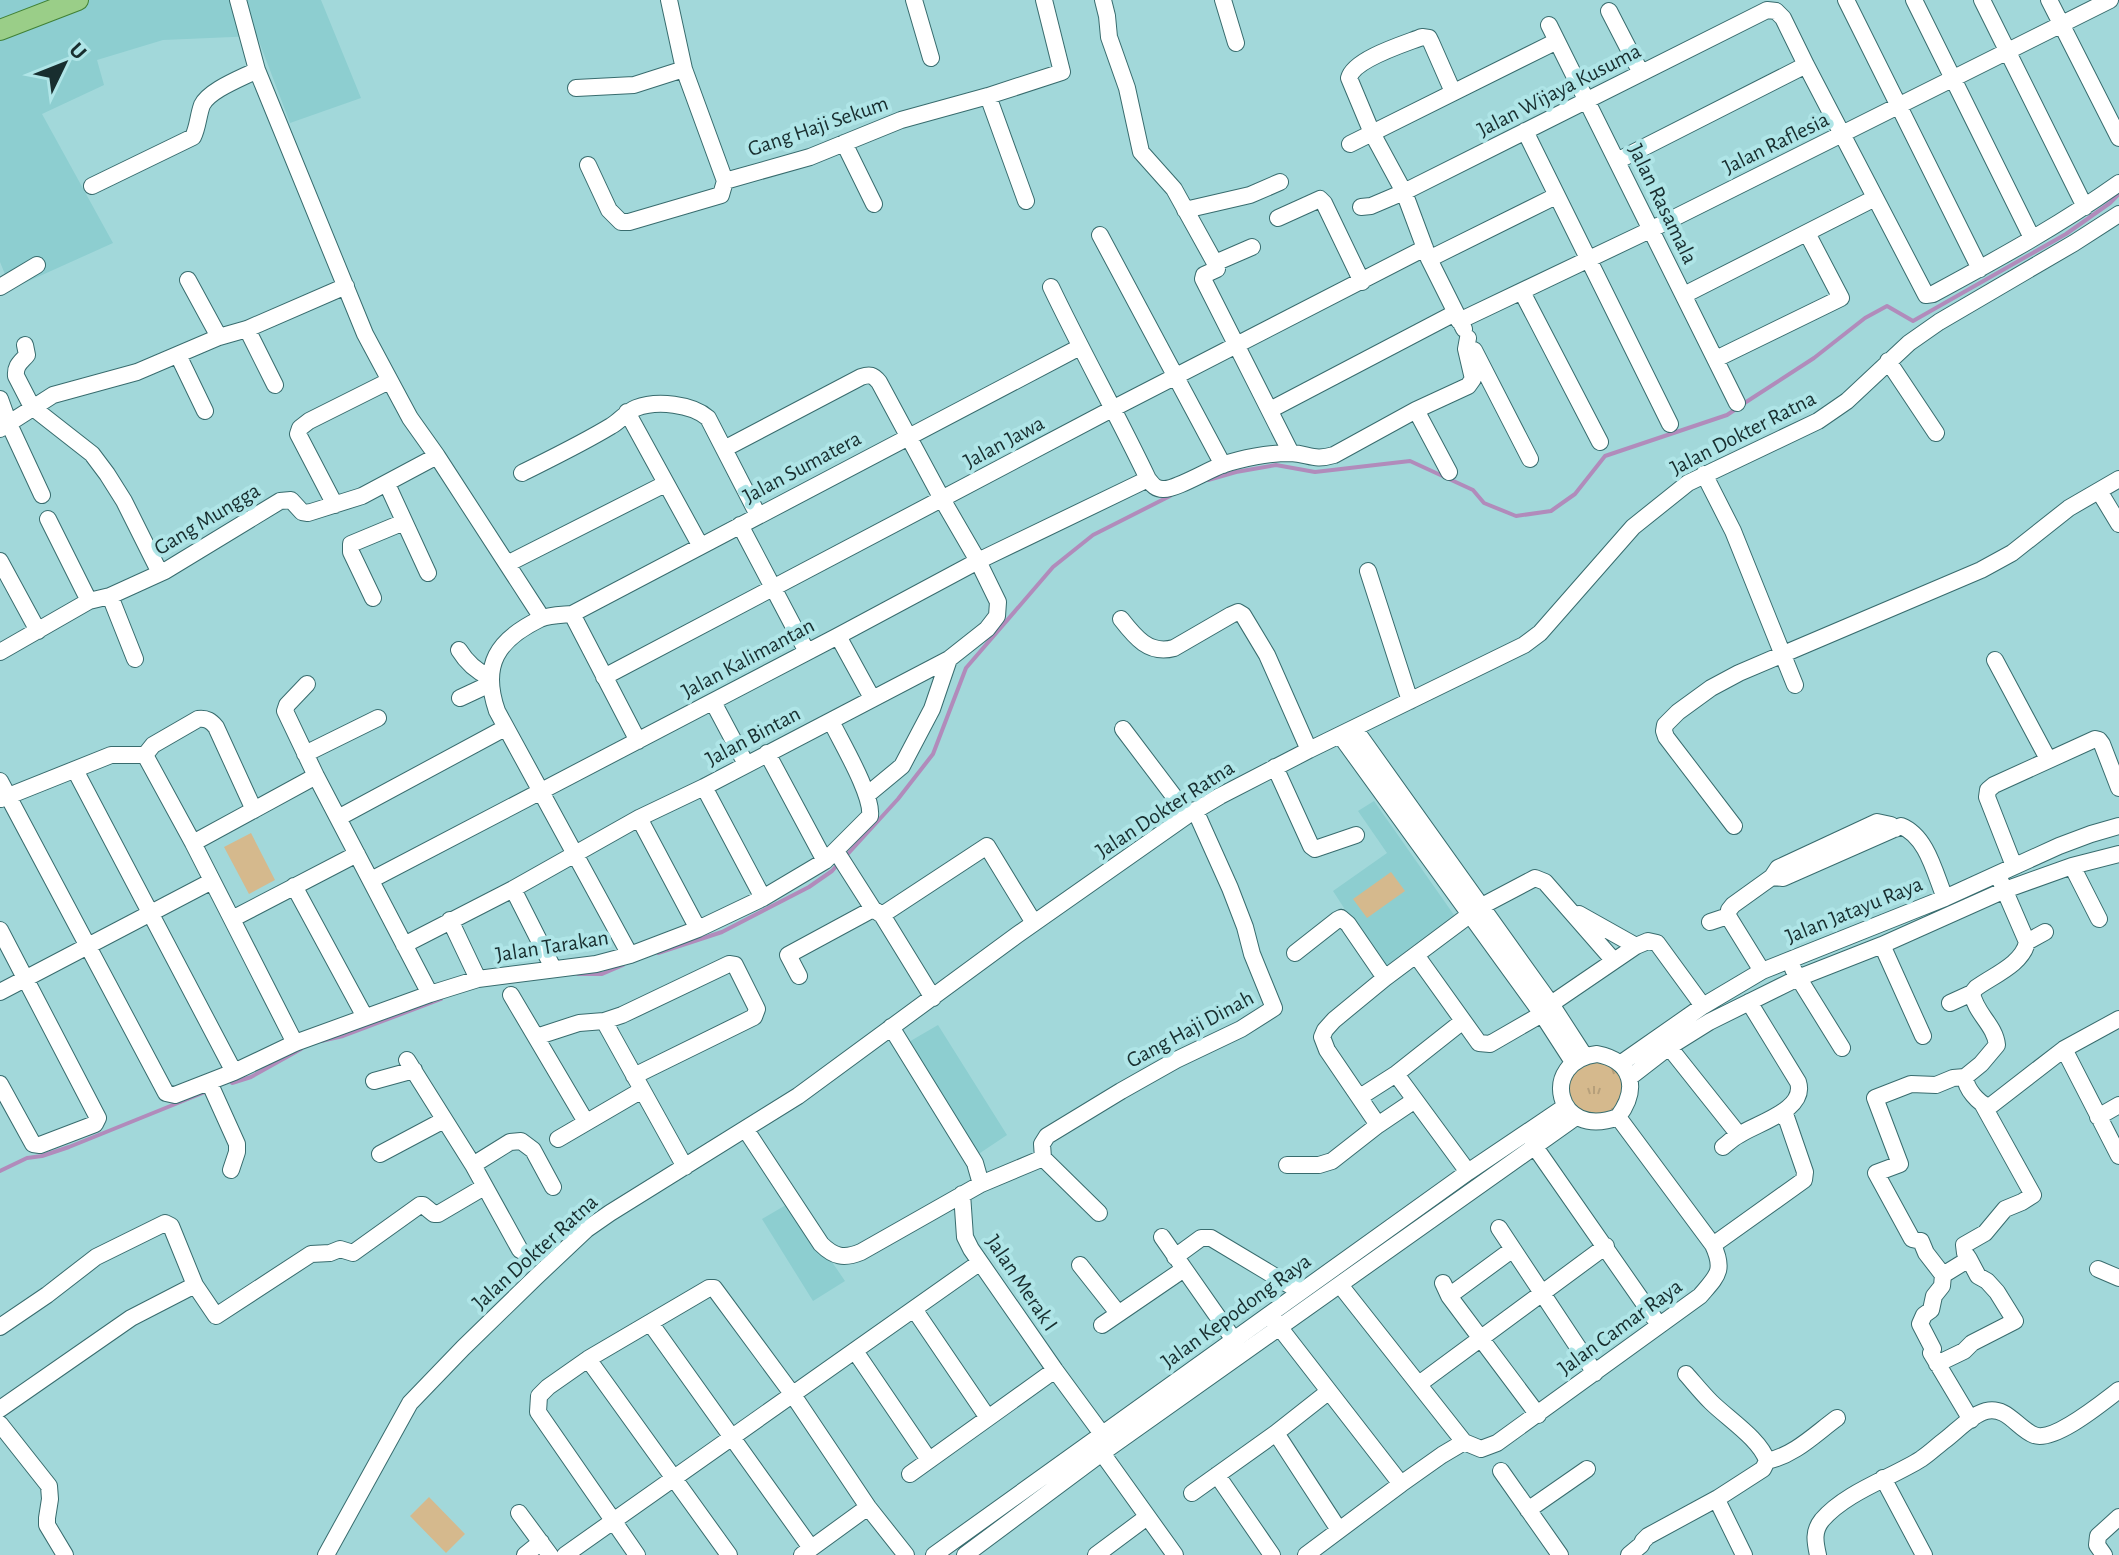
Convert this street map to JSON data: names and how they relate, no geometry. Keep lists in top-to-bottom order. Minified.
{"streets":{"street":["Jalan Wijaya Kusuma","Gang Haji Sekum","Jalan Raflesia","Jalan Rasamala","Jalan Dokter Ratna","Jalan Jawa","Jalan Sumatera","Gang Mungga","Jalan Kalimantan","Jalan Bintan","Jalan Jatayu Raya","Jalan Tarakan","Gang Haji Dinah","Jalan Merak I","Jalan Kepodong Raya","Jalan Camar Raya"]},"crossings":[["Jalan Wijaya Kusuma","Jalan Rasamala"],["Jalan Raflesia","Jalan Rasamala"],["Jalan Dokter Ratna","Gang Haji Dinah"],["Jalan Jawa","Jalan Bintan"],["Jalan Sumatera","Jalan Bintan"],["Jalan Kalimantan","Jalan Bintan"],["Jalan Jatayu Raya","Jalan Kepodong Raya"],["Jalan Merak I","Jalan Kepodong Raya"]],"north":"top right"}
